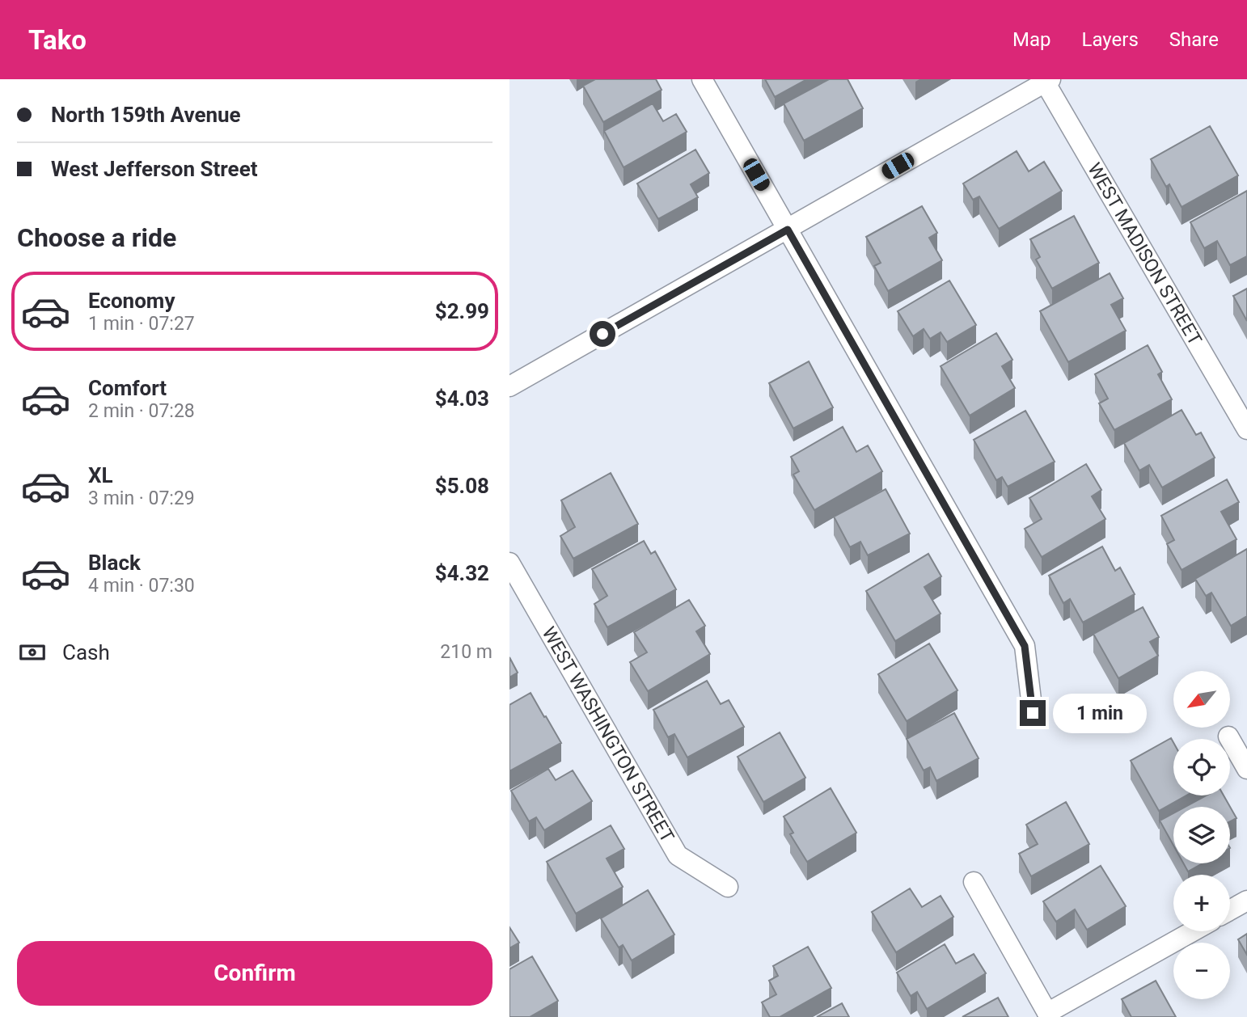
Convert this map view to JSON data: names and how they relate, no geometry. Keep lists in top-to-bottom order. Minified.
{"streets":{"street":["WEST MADISON STREET","WEST WASHINGTON STREET"]},"north":"bottom left","page":{"header":"Tako","nav":["Map","Layers","Share"],"banner":["North 159th Avenue","West Jefferson Street"],"heading":"Choose a ride","list":[{"name":"Economy","note":"1 min · 07:27","value":"$2.99"},{"name":"Comfort","note":"2 min · 07:28","value":"$4.03"},{"name":"XL","note":"3 min · 07:29","value":"$5.08"},{"name":"Black","note":"4 min · 07:30","value":"$4.32"}],"pay":["Cash","210 m"],"map_buttons":["+","−"],"bubble":"1 min","buttons":"Confirm"}}
